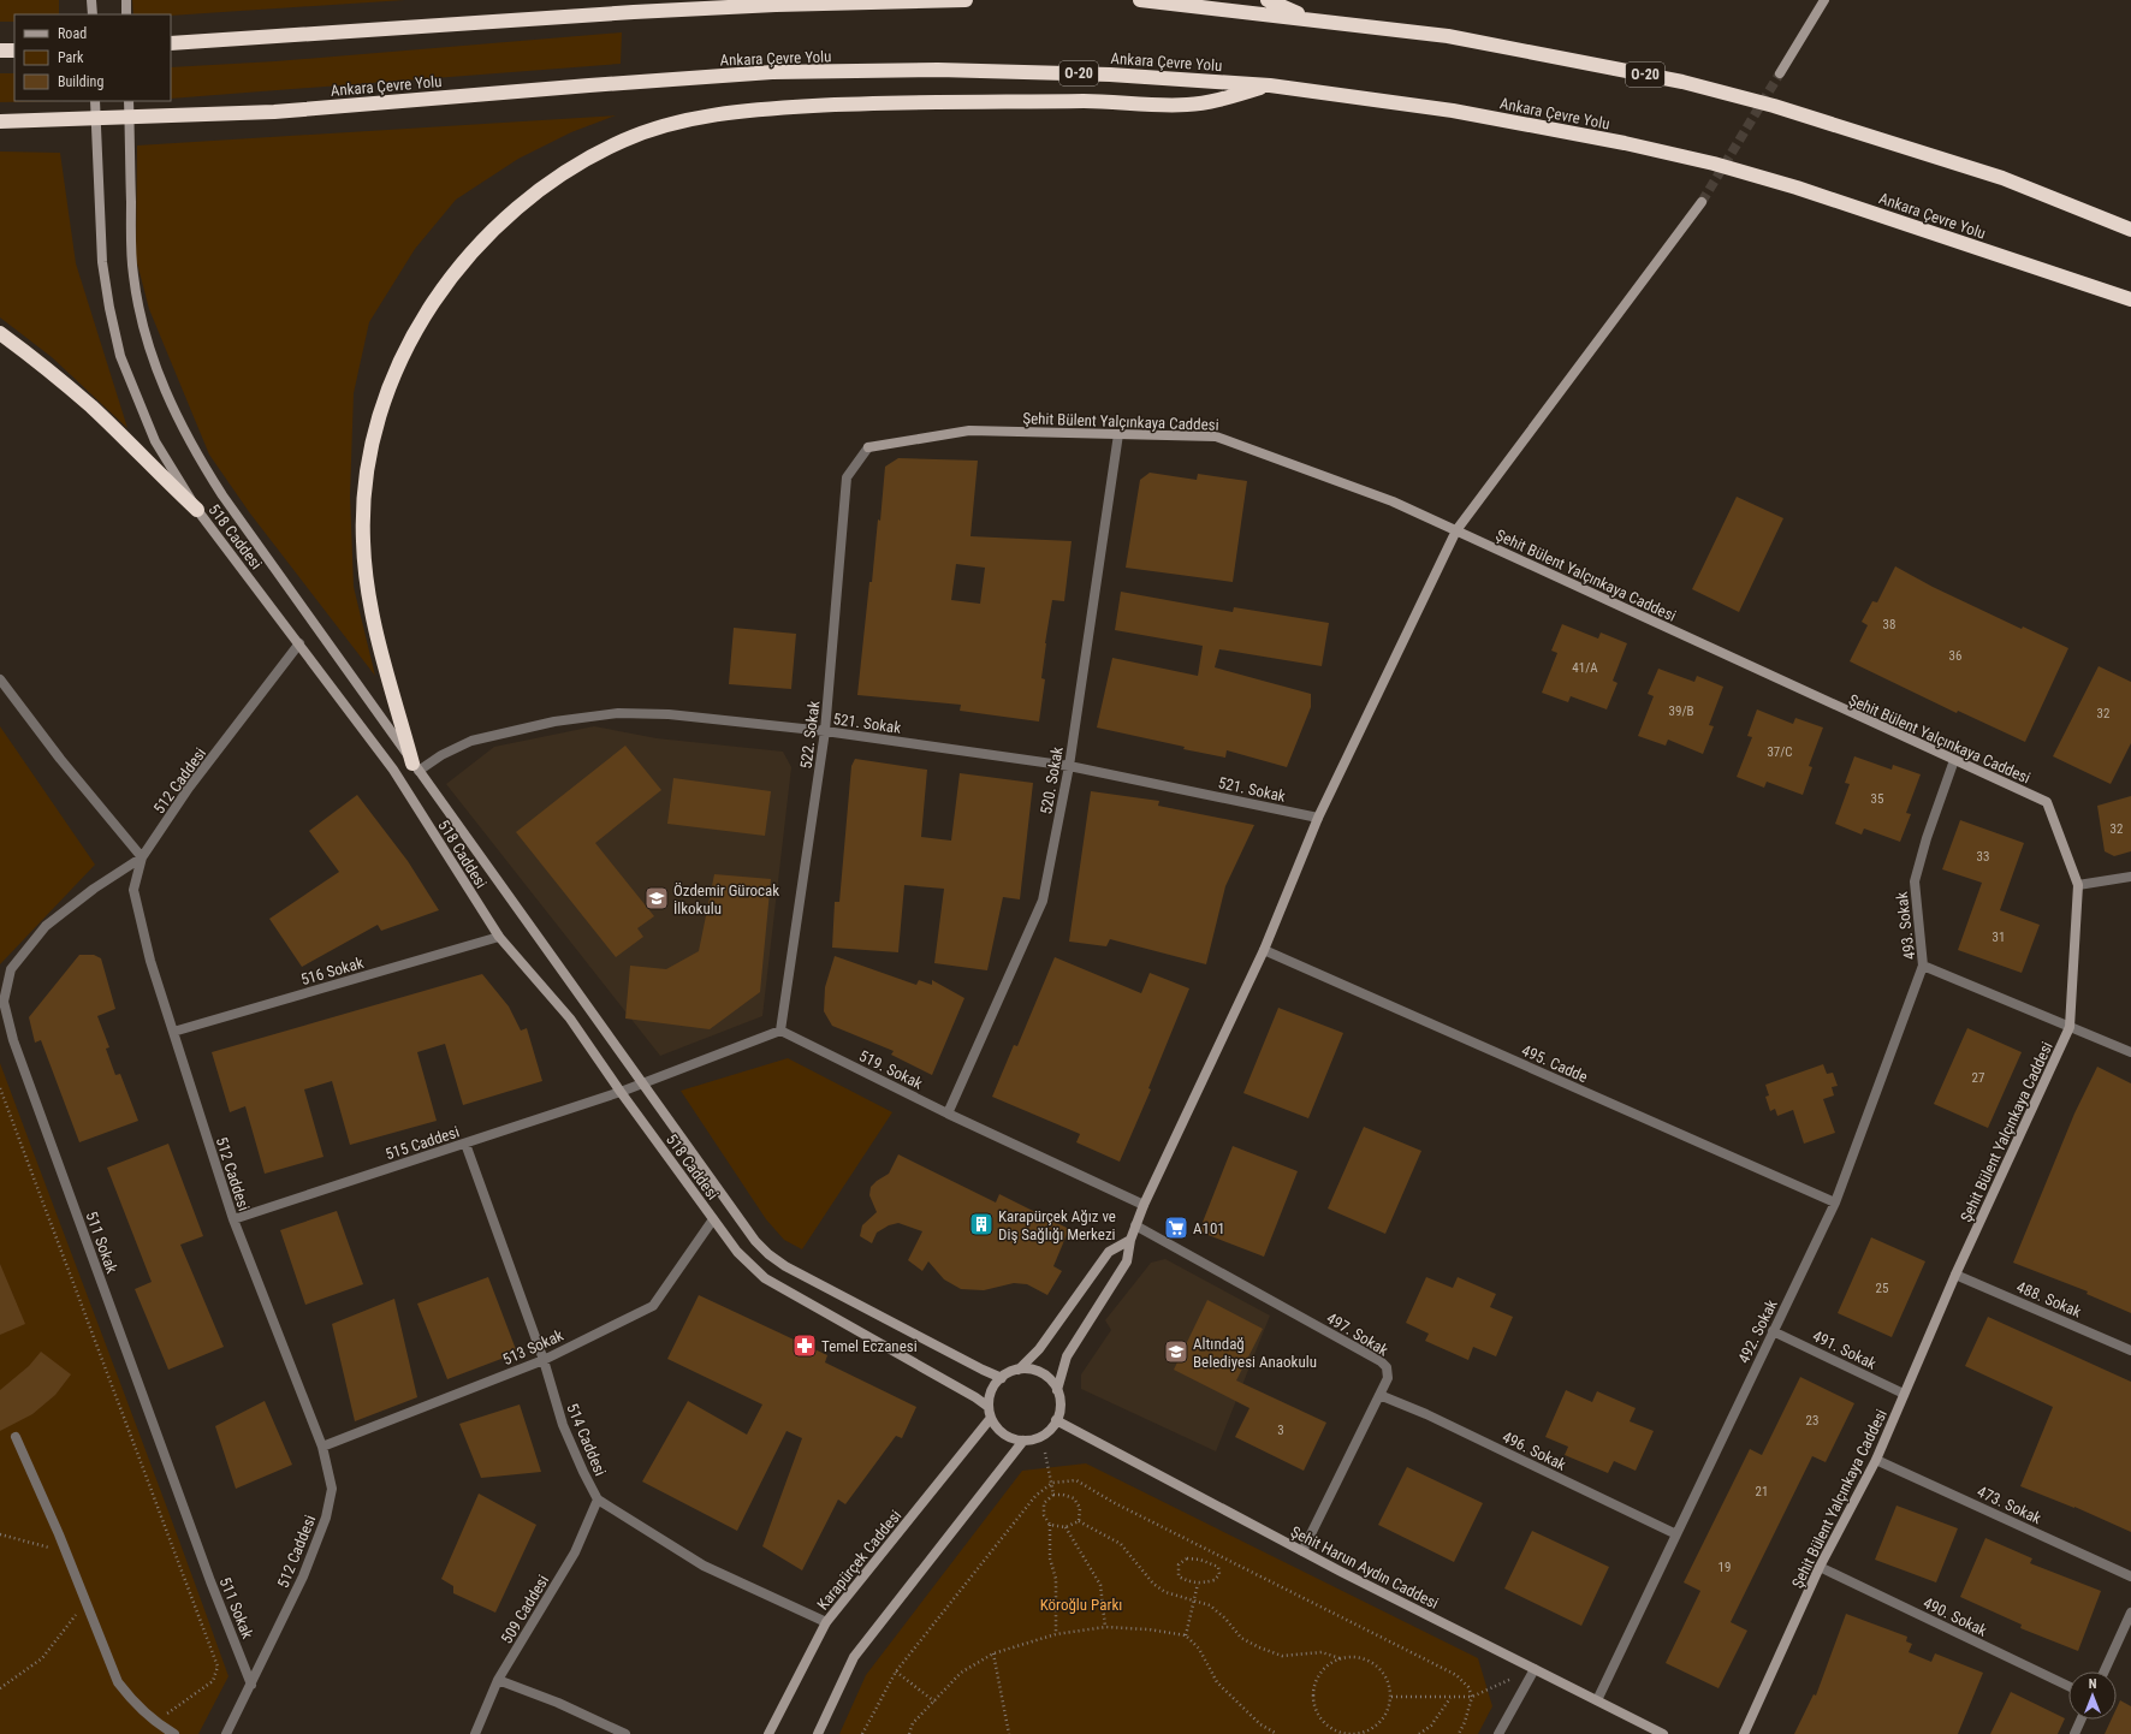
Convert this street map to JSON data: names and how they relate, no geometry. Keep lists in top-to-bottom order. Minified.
{"streets":{"highway":["Ankara Çevre Yolu","O-20"],"street":["Şehit Bülent Yalçınkaya Caddesi","518 Caddesi","521. Sokak","522. Sokak","512 Caddesi","520. Sokak","493. Sokak","516 Sokak","495. Cadde","519. Sokak","515 Caddesi","511 Sokak","488. Sokak","492. Sokak","497. Sokak","513 Sokak","491. Sokak","514 Caddesi","496. Sokak","473. Sokak","Karapürçek Caddesi","Şehit Harun Aydın Caddesi","509 Caddesi","490. Sokak"]},"crossings":[["Şehit Bülent Yalçınkaya Caddesi","522. Sokak"],["Şehit Bülent Yalçınkaya Caddesi","520. Sokak"],["Şehit Bülent Yalçınkaya Caddesi","493. Sokak"],["Şehit Bülent Yalçınkaya Caddesi","488. Sokak"],["Şehit Bülent Yalçınkaya Caddesi","491. Sokak"],["Şehit Bülent Yalçınkaya Caddesi","473. Sokak"],["Şehit Bülent Yalçınkaya Caddesi","490. Sokak"],["518 Caddesi","521. Sokak"],["518 Caddesi","512 Caddesi"],["518 Caddesi","516 Sokak"],["518 Caddesi","515 Caddesi"],["518 Caddesi","513 Sokak"],["518 Caddesi","Karapürçek Caddesi"],["518 Caddesi","Şehit Harun Aydın Caddesi"],["521. Sokak","522. Sokak"],["521. Sokak","520. Sokak"],["522. Sokak","519. Sokak"],["512 Caddesi","516 Sokak"],["512 Caddesi","515 Caddesi"],["512 Caddesi","511 Sokak"],["512 Caddesi","513 Sokak"],["520. Sokak","519. Sokak"],["493. Sokak","492. Sokak"],["495. Cadde","492. Sokak"],["515 Caddesi","514 Caddesi"],["492. Sokak","491. Sokak"],["492. Sokak","496. Sokak"],["492. Sokak","Şehit Harun Aydın Caddesi"],["497. Sokak","496. Sokak"],["497. Sokak","Şehit Harun Aydın Caddesi"],["513 Sokak","514 Caddesi"],["514 Caddesi","Karapürçek Caddesi"],["514 Caddesi","509 Caddesi"],["Karapürçek Caddesi","Şehit Harun Aydın Caddesi"]],"parks":["Köroğlu Parkı"],"places":{"school or university":["Özdemir Gürocak İlkokulu","Altındağ Belediyesi Anaokulu"],"building":["Karapürçek Ağız ve Diş Sağlığı Merkezi"],"supermarket":["A101"],"pharmacy":["Temel Eczanesi"]},"house_numbers":["38","36","41/A","39/B","32","37/C","35","32","33","31","27","25","23","3","21","19"],"legend":["Road","Park","Building"],"north":"top"}
